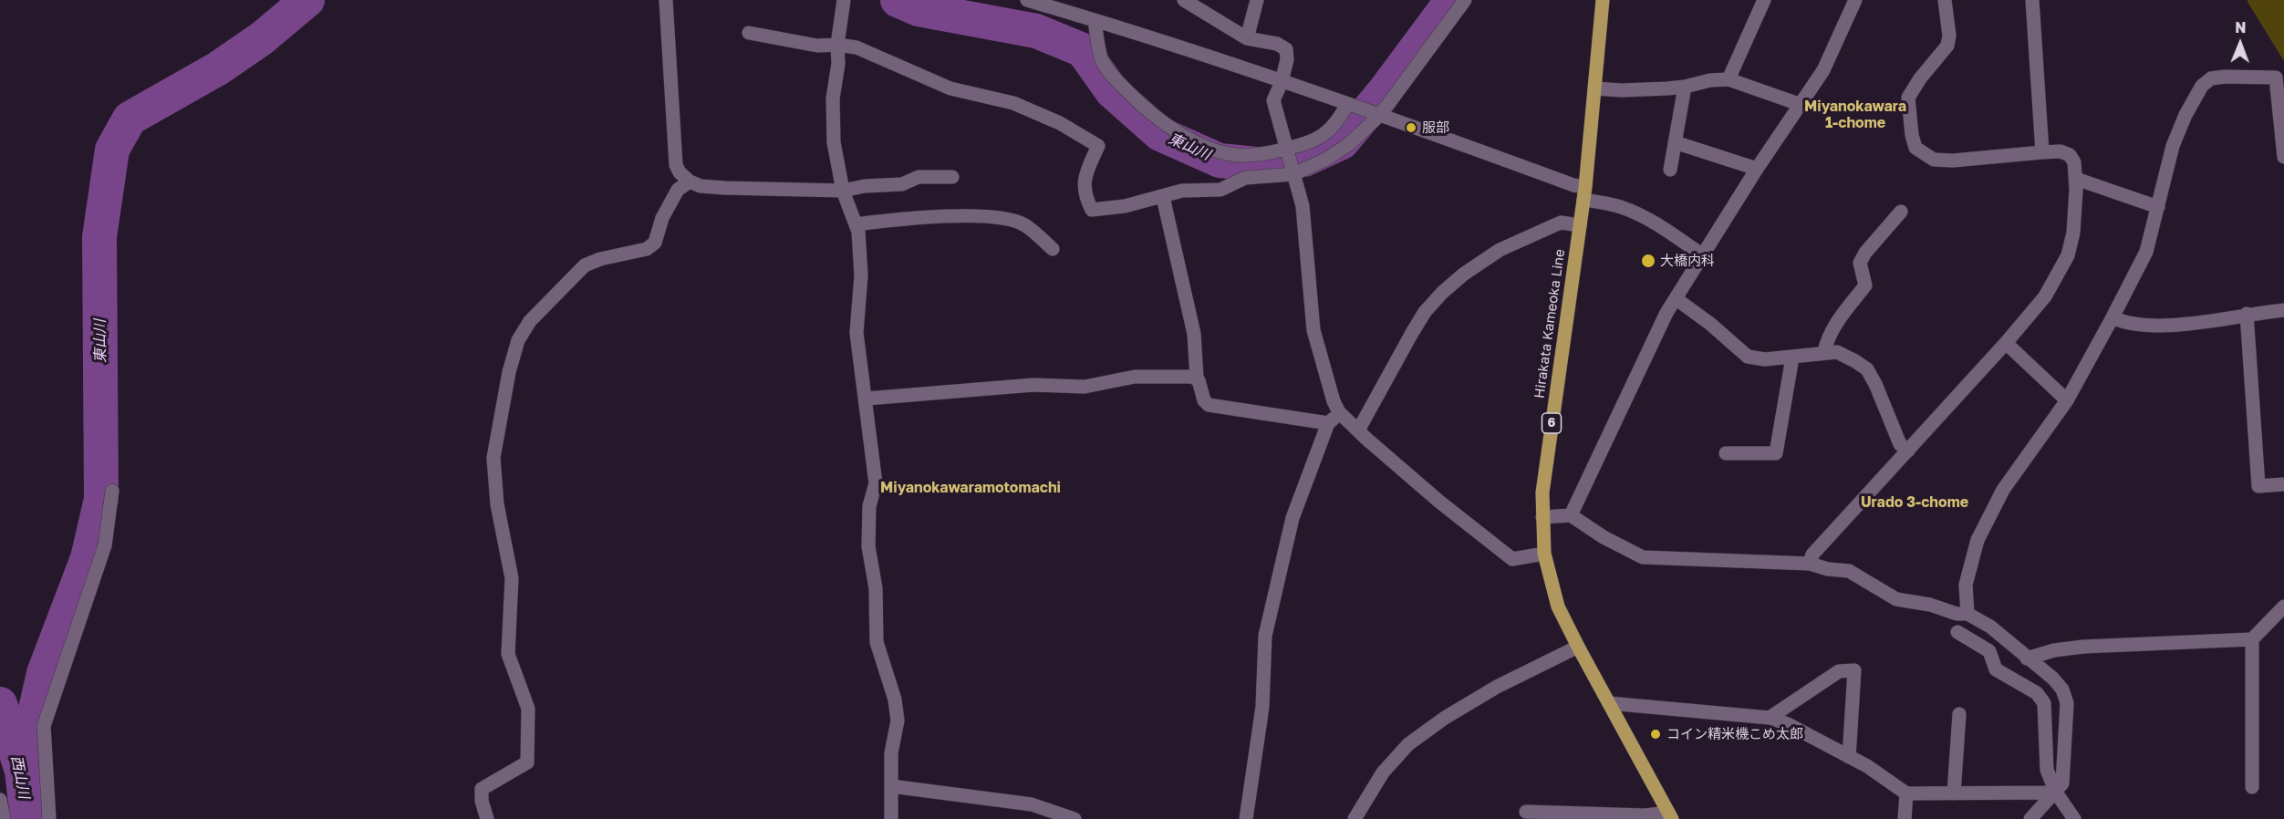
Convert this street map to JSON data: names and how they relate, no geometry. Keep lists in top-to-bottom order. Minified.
{"streets":{"main road":["Hirakata Kameoka Line","6"]},"districts":["Miyanokawara 1-chome","Miyanokawaramotomachi","Urado 3-chome"],"water":["東山川","西山川"],"places":["服部","大橋内科","コイン精米機こめ太郎"],"north":"top"}
